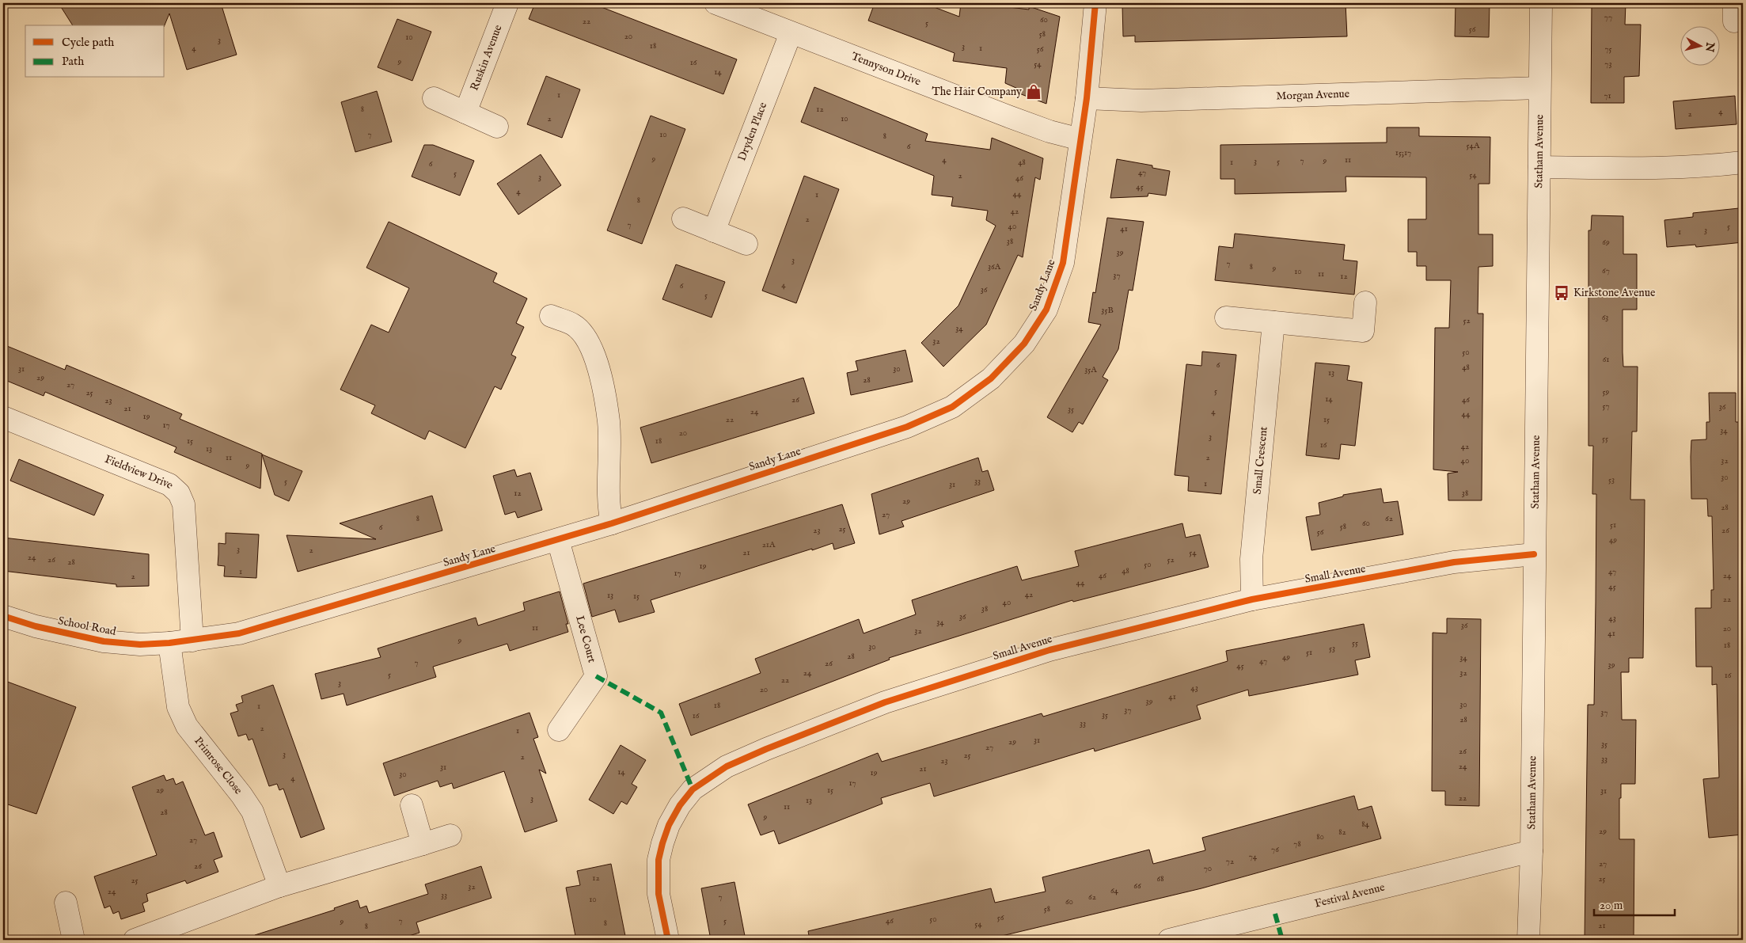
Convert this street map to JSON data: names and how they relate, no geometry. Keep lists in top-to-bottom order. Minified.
{"streets":{"street":["Ruskin Avenue","Tennyson Drive","Morgan Avenue","Dryden Place","Statham Avenue","Sandy Lane","Small Crescent","Fieldview Drive","Small Avenue","School Road","Lee Court","Primrose Close","Festival Avenue"]},"crossings":[["Tennyson Drive","Dryden Place"],["Tennyson Drive","Sandy Lane"],["Morgan Avenue","Statham Avenue"],["Morgan Avenue","Sandy Lane"],["Statham Avenue","Small Avenue"],["Statham Avenue","Festival Avenue"],["Sandy Lane","Fieldview Drive"],["Sandy Lane","School Road"],["Sandy Lane","Lee Court"],["Sandy Lane","Primrose Close"],["Small Crescent","Small Avenue"],["School Road","Primrose Close"]],"places":{"shop":["The Hair Company"],"bus stop":["Kirkstone Avenue"]},"house_numbers":["77","60","22","5","56","58","20","10","3","18","3","4","1","56","75","9","16","54","73","14","1","71","8","12","4","2","2","10","7","10","8","54A","6","15;17","9","4","11","7","9","3","5","48","1","6","47","5","54","2","3","46","45","4","44","1","8","42","2","7","40","5","41","3","1","38","69","39","3","7","36A","8","9","67","10","11","37","12","4","6","36","5","35B","63","52","34","32","50","61","6","48","31","30","35A","13","29","28","27","5","59","25","14","26","46","23","57","36","21","35","24","4","44","19","22","15","17","34","20","3","55","15","18","16","42","13","11","2","40","32","9","30","53","5","33","1","31","12","38","29","28","27","8","62","60","51","58","6","25","23","26","56","49","21A","3","2","21","54","24","26","52","28","50","19","48","1","47","17","46","24","2","44","45","42","13","15","22","40","38","36","43","34","36","11","20","32","41","9","55","18","30","53","51","28","49","34","47","7","26","39","45","24","32","5","16","22","3","43","20","41","39","30","18","1","37","37","35","16","28","33","2","1","31","29","35","27","26","3","25","2","33","23","24","31","21","14","19","30","4","17","29","15","31","22","3","13","11","28","9","84","29","82","80","27","78","76","74","72","27","26","70","12","68","25","25","66","32","64","24","33","7","62","10","60","58","56","50","7","5","46","9","8","54","21","8"],"legend":["Cycle path","Path"],"scale_bar":"20 m","north":"right"}
